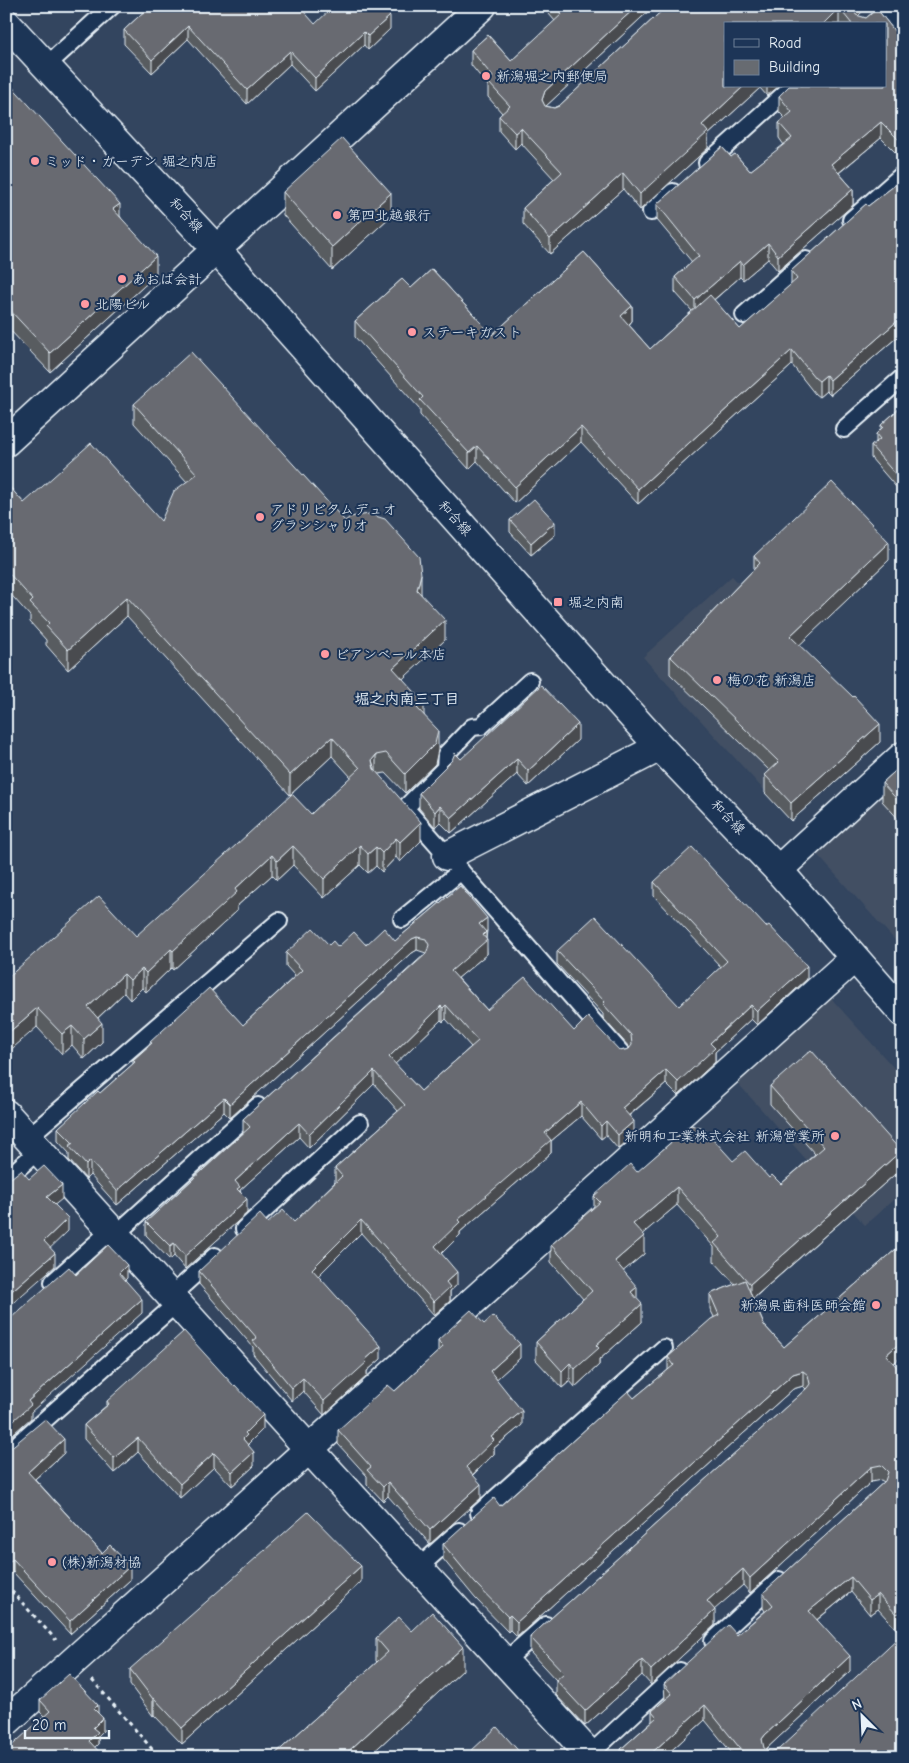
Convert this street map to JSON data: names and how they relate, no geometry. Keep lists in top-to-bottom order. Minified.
{"streets":{"street":["和合線"]},"districts":["堀之内南三丁目"],"places":{"other":["新潟堀之内郵便局","ミッド・ガーデン 堀之内店","第四北越銀行","あおば会計","北陽ビル","ステーキガスト","アドリビタムデュオ グランシャリオ","ビアンベール本店","梅の花 新潟店","新明和工業株式会社 新潟営業所","新潟県歯科医師会館","(株)新潟材協"],"transit":["堀之内南"]},"legend":["Road","Building"],"scale_bar":"20 m","north":"top left"}
